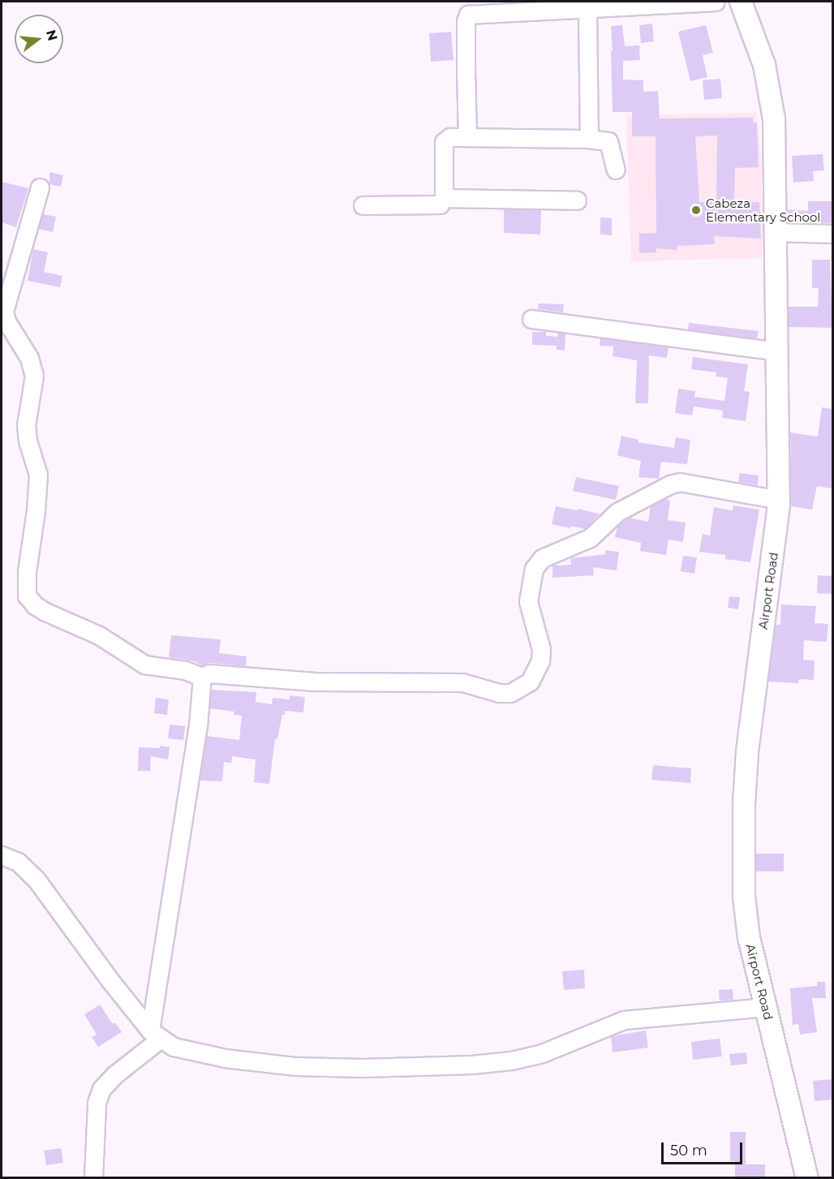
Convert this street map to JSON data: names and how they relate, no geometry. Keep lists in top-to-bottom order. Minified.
{"streets":{"main road":["Airport Road"]},"places":["Cabeza Elementary School"],"scale_bar":"50 m","north":"right"}
